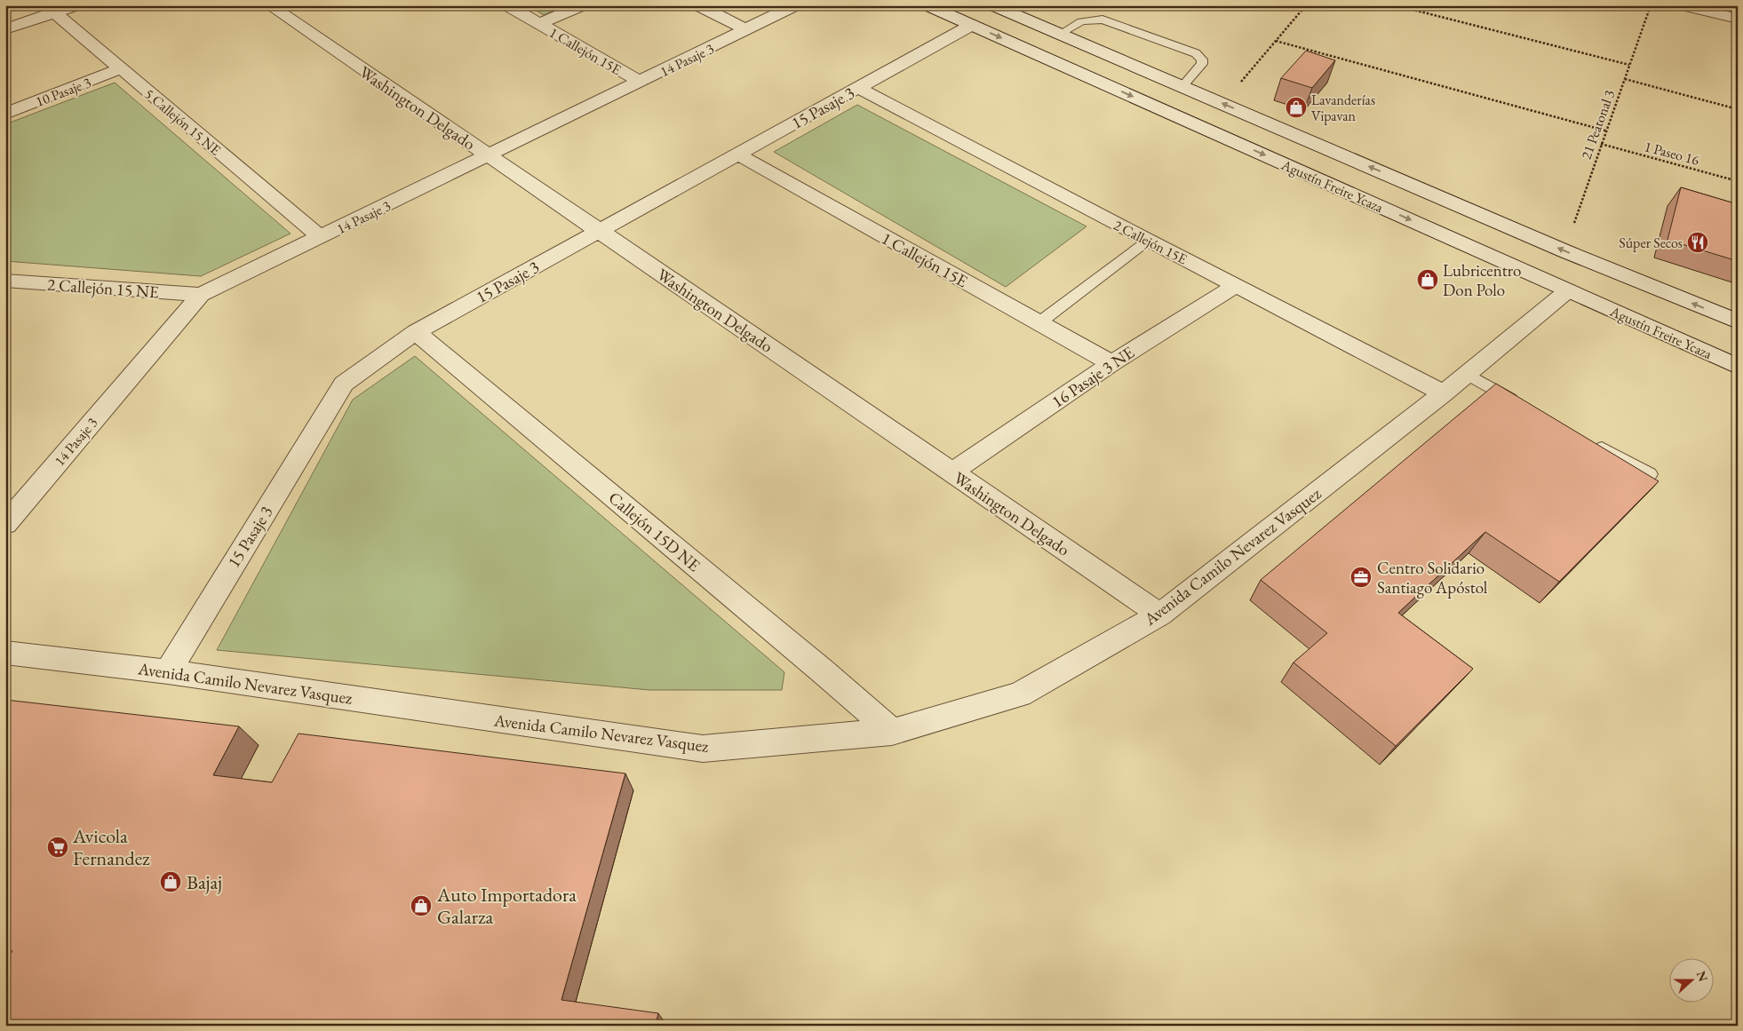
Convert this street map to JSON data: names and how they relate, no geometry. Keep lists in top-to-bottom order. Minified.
{"streets":{"street":["1 Callejón 15E","14 Pasaje 3","10 Pasaje 3","Washington Delgado","15 Pasaje 3","5 Callejón 15 NE","Agustín Freire Ycaza","2 Callejón 15E","2 Callejón 15 NE","16 Pasaje 3 NE","Callejón 15D NE","Avenida Camilo Nevarez Vasquez"],"path":["21 Peatonal 3","1 Paseo 16"]},"crossings":[["1 Callejón 15E","14 Pasaje 3"],["1 Callejón 15E","15 Pasaje 3"],["1 Callejón 15E","16 Pasaje 3 NE"],["14 Pasaje 3","Washington Delgado"],["14 Pasaje 3","5 Callejón 15 NE"],["14 Pasaje 3","2 Callejón 15 NE"],["10 Pasaje 3","5 Callejón 15 NE"],["Washington Delgado","15 Pasaje 3"],["Washington Delgado","16 Pasaje 3 NE"],["Washington Delgado","Avenida Camilo Nevarez Vasquez"],["15 Pasaje 3","Agustín Freire Ycaza"],["15 Pasaje 3","2 Callejón 15E"],["15 Pasaje 3","Callejón 15D NE"],["15 Pasaje 3","Avenida Camilo Nevarez Vasquez"],["21 Peatonal 3","1 Paseo 16"],["21 Peatonal 3","Agustín Freire Ycaza"],["Agustín Freire Ycaza","Avenida Camilo Nevarez Vasquez"],["2 Callejón 15E","16 Pasaje 3 NE"],["2 Callejón 15E","Avenida Camilo Nevarez Vasquez"],["Callejón 15D NE","Avenida Camilo Nevarez Vasquez"]],"places":{"shop":["Lavanderías Vipavan","Lubricentro Don Polo","Bajaj","Auto Importadora Galarza"],"restaurant":["Súper Secos"],"office":["Centro Solidario Santiago Apóstol"],"supermarket":["Avicola Fernandez"]},"north":"right"}
